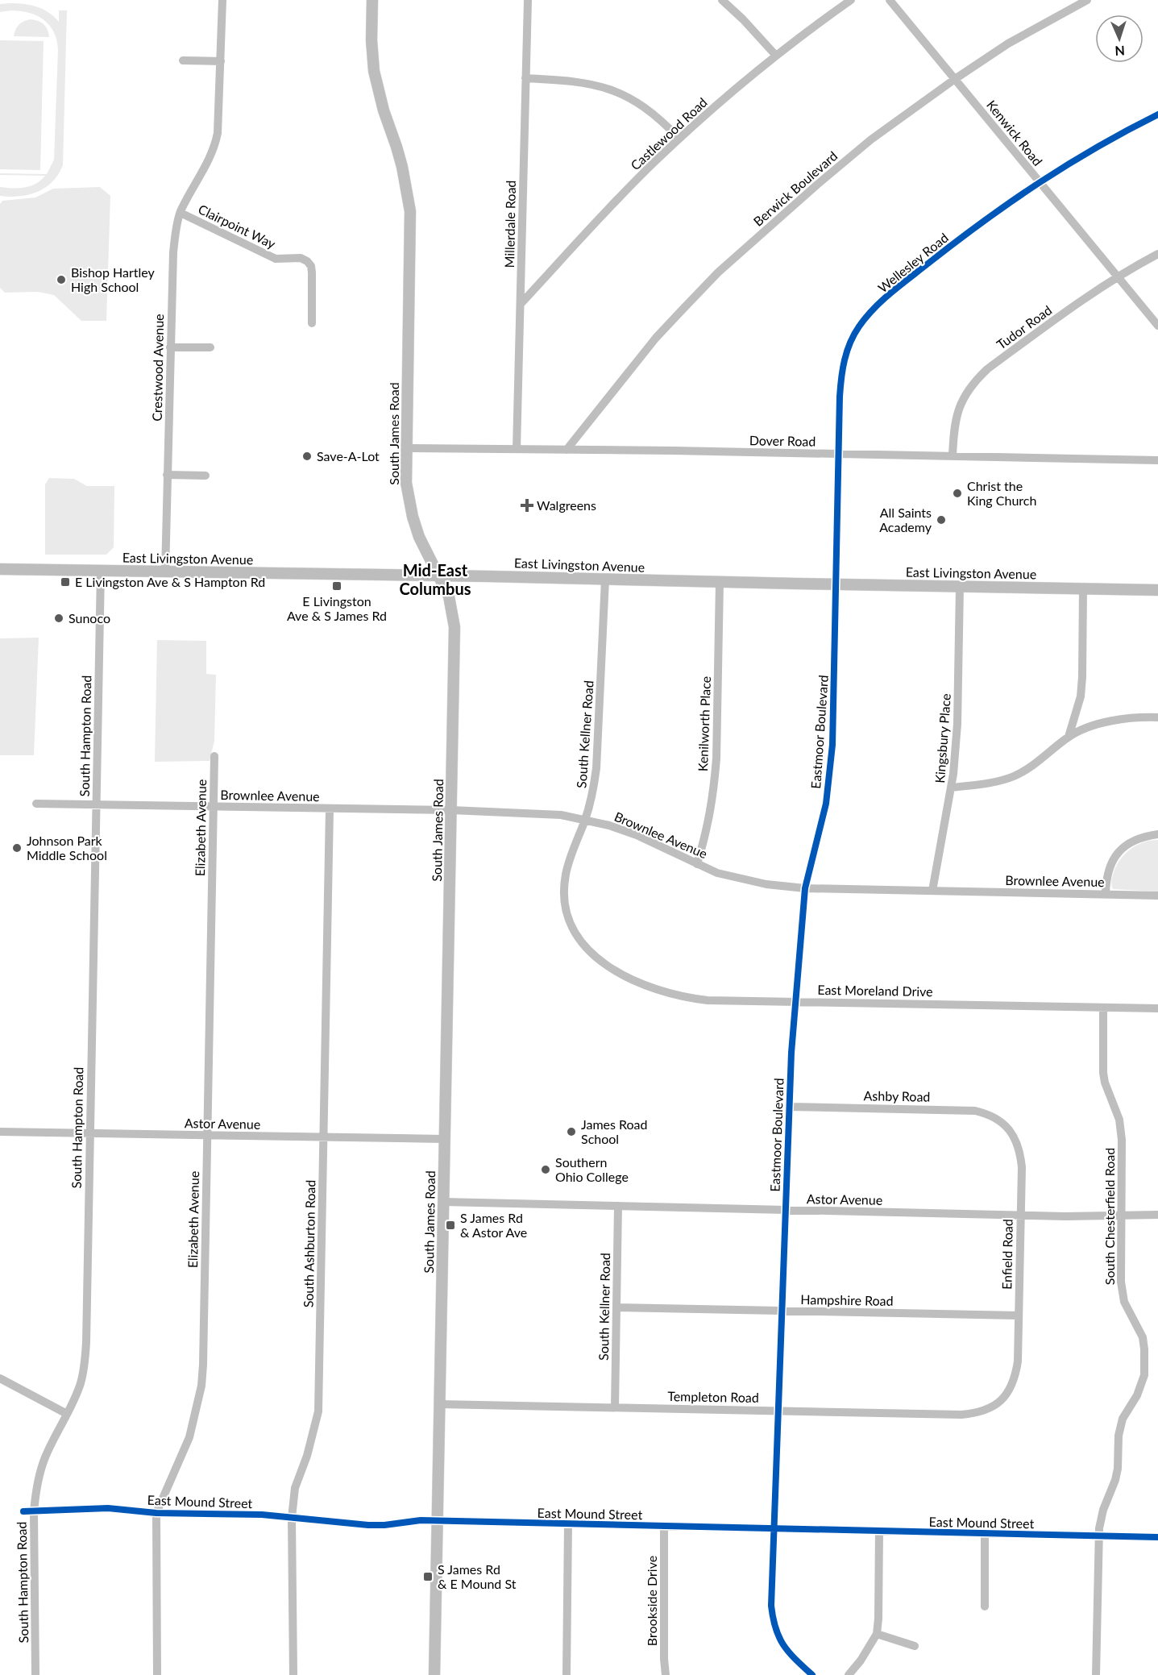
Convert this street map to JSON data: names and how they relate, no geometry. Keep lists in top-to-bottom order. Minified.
{"streets":{"main road":["South James Road","East Livingston Avenue"],"street":["Kenwick Road","Castlewood Road","Berwick Boulevard","Millerdale Road","Clairpoint Way","Wellesley Road","Tudor Road","Crestwood Avenue","Dover Road","Kenilworth Place","Eastmoor Boulevard","South Kellner Road","South Hampton Road","Kingsbury Place","Brownlee Avenue","Elizabeth Avenue","East Moreland Drive","Ashby Road","Astor Avenue","South Chesterfield Road","South Ashburton Road","Enfield Road","Hampshire Road","Templeton Road","East Mound Street","Brookside Drive"]},"crossings":[["Kenwick Road","Berwick Boulevard"],["Kenwick Road","Wellesley Road"],["Kenwick Road","Tudor Road"],["Castlewood Road","Millerdale Road"],["Berwick Boulevard","Dover Road"],["Millerdale Road","Dover Road"],["Clairpoint Way","Crestwood Avenue"],["Wellesley Road","Dover Road"],["Wellesley Road","East Livingston Avenue"],["Wellesley Road","Eastmoor Boulevard"],["Tudor Road","Dover Road"],["Crestwood Avenue","East Livingston Avenue"],["South James Road","Dover Road"],["South James Road","East Livingston Avenue"],["South James Road","Brownlee Avenue"],["South James Road","Astor Avenue"],["South James Road","Templeton Road"],["South James Road","East Mound Street"],["East Livingston Avenue","Kenilworth Place"],["East Livingston Avenue","Eastmoor Boulevard"],["East Livingston Avenue","South Kellner Road"],["East Livingston Avenue","South Hampton Road"],["East Livingston Avenue","Kingsbury Place"],["Kenilworth Place","Brownlee Avenue"],["Eastmoor Boulevard","Brownlee Avenue"],["Eastmoor Boulevard","East Moreland Drive"],["Eastmoor Boulevard","Ashby Road"],["Eastmoor Boulevard","Astor Avenue"],["Eastmoor Boulevard","Hampshire Road"],["Eastmoor Boulevard","Templeton Road"],["Eastmoor Boulevard","East Mound Street"],["South Kellner Road","Brownlee Avenue"],["South Kellner Road","East Moreland Drive"],["South Kellner Road","Astor Avenue"],["South Kellner Road","Hampshire Road"],["South Kellner Road","Templeton Road"],["South Hampton Road","Brownlee Avenue"],["South Hampton Road","Astor Avenue"],["South Hampton Road","East Mound Street"],["Kingsbury Place","Brownlee Avenue"],["Brownlee Avenue","Elizabeth Avenue"],["Brownlee Avenue","South Ashburton Road"],["Elizabeth Avenue","Astor Avenue"],["Elizabeth Avenue","East Mound Street"],["East Moreland Drive","South Chesterfield Road"],["Ashby Road","Enfield Road"],["Astor Avenue","South Chesterfield Road"],["Astor Avenue","South Ashburton Road"],["Astor Avenue","Enfield Road"],["South Chesterfield Road","East Mound Street"],["South Ashburton Road","East Mound Street"],["Enfield Road","Hampshire Road"],["Enfield Road","Templeton Road"],["East Mound Street","Brookside Drive"]],"districts":["Mid-East Columbus"],"places":{"other":["Bishop Hartley High School","Save-A-Lot","Christ the King Church","All Saints Academy","Sunoco","Johnson Park Middle School","James Road School","Southern Ohio College"],"health":["Walgreens"],"transit":["E Livingston Ave & S Hampton Rd","E Livingston Ave & S James Rd","S James Rd & Astor Ave","S James Rd & E Mound St"]},"north":"bottom"}
